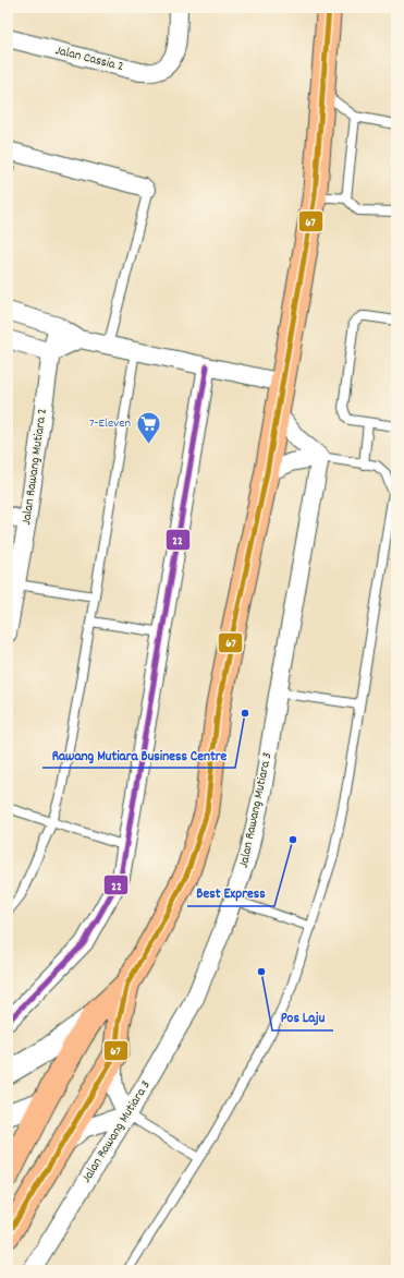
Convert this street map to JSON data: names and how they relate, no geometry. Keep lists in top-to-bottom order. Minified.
{"streets":{"street":["Jalan Cassia 2","Jalan Rawang Mutiara 2","Jalan Rawang Mutiara 3"]},"places":{"supermarket":["7-Eleven"],"other":["Rawang Mutiara Business Centre","Best Express","Pos Laju"]},"lines":["transit line 67","transit line 22"]}
